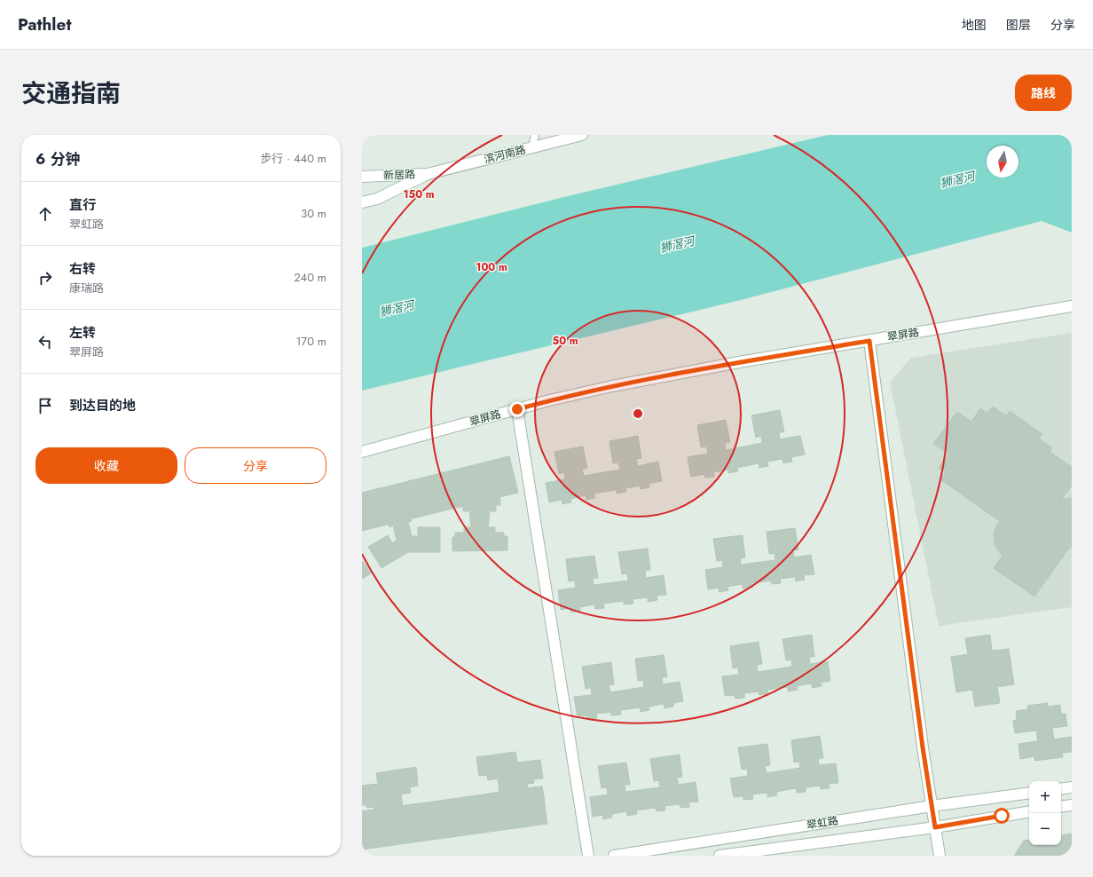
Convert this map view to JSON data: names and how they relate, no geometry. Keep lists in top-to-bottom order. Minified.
{"streets":{"street":["滨河南路","新居路","翠屏路","翠虹路"]},"crossings":[["滨河南路","新居路"]],"water":["狮滘河"],"north":"bottom","page":{"header":"Pathlet","nav":["地图","图层","分享"],"title":"交通指南","buttons":["路线",["收藏","分享"]],"heading":["6 分钟","步行 · 440 m"],"list":[["直行","翠虹路","30 m"],["右转","康瑞路","240 m"],["左转","翠屏路","170 m"],"到达目的地"],"map_buttons":["+","−"]},"rings":["150 m","100 m","50 m"]}
